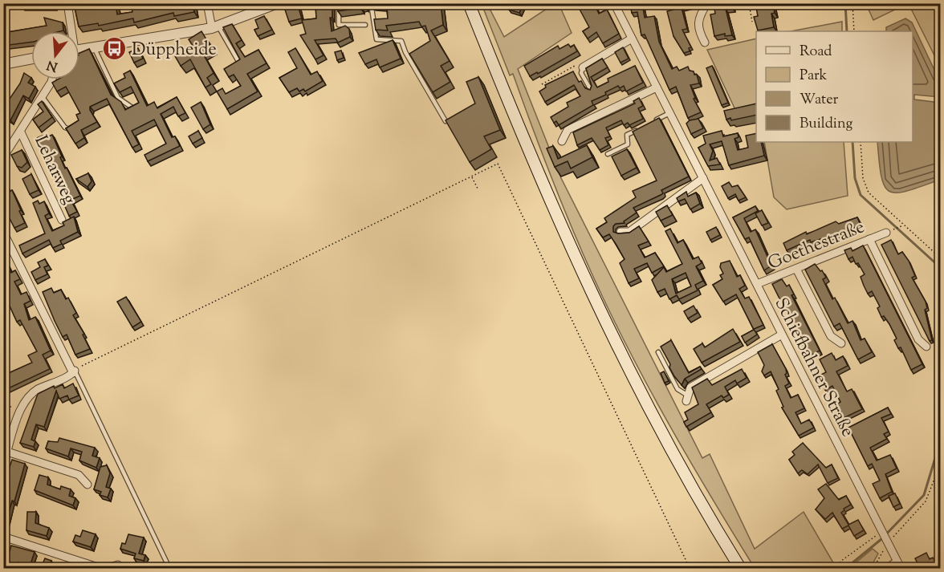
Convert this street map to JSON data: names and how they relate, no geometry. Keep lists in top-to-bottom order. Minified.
{"streets":{"street":["Leharweg","Goethestraße","Schiefbahner Straße"]},"crossings":[["Goethestraße","Schiefbahner Straße"]],"places":{"bus stop":["Düppheide"]},"legend":["Road","Park","Water","Building"],"north":"bottom"}
